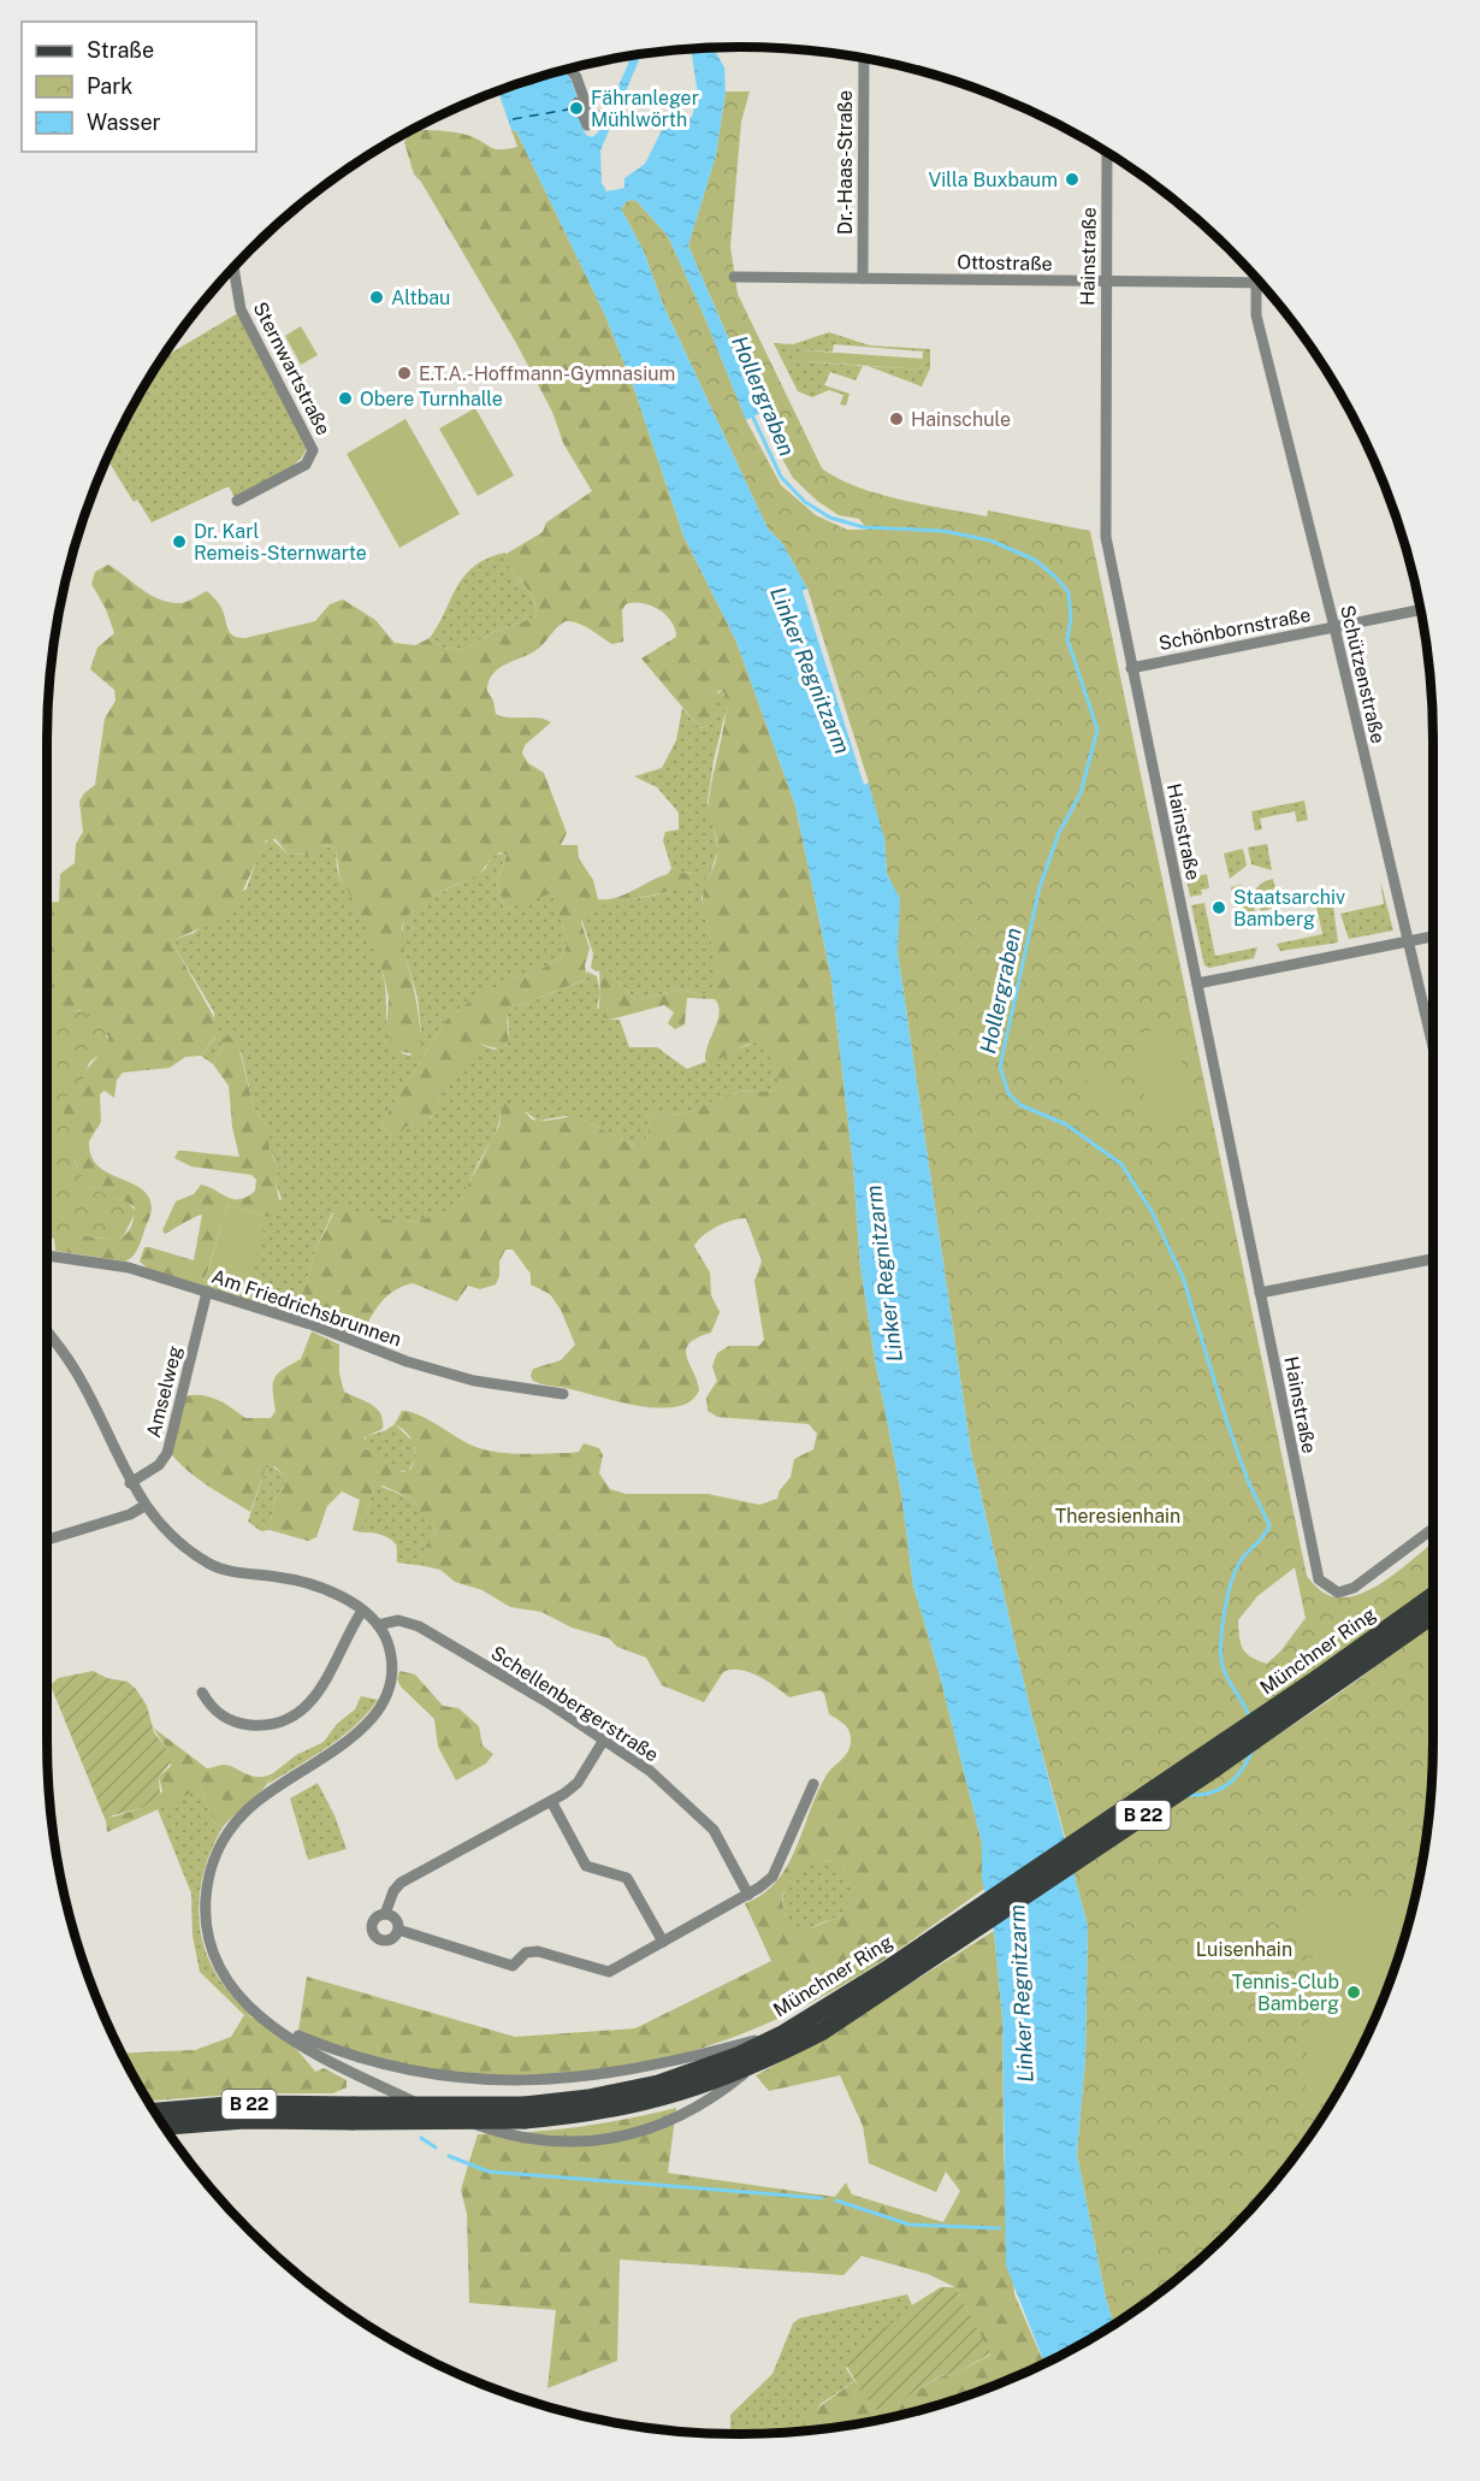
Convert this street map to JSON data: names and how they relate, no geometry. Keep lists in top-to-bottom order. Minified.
{"streets":{"main road":["Münchner Ring","B 22"],"street":["Dr.-Haas-Straße","Hainstraße","Ottostraße","Sternwartstraße","Schönbornstraße","Schützenstraße","Am Friedrichsbrunnen","Amselweg","Schellenbergerstraße"]},"crossings":[["Dr.-Haas-Straße","Ottostraße"],["Hainstraße","Ottostraße"],["Hainstraße","Schönbornstraße"],["Ottostraße","Schützenstraße"],["Schönbornstraße","Schützenstraße"],["Am Friedrichsbrunnen","Amselweg"]],"water":["Hollergraben","Linker Regnitzarm"],"parks":["Theresienhain","Luisenhain"],"places":["Fähranleger Mühlwörth","Villa Buxbaum","Altbau","E.T.A.-Hoffmann-Gymnasium","Obere Turnhalle","Hainschule","Dr. Karl Remeis-Sternwarte","Staatsarchiv Bamberg","Tennis-Club Bamberg"],"legend":["Straße","Park","Wasser"]}
